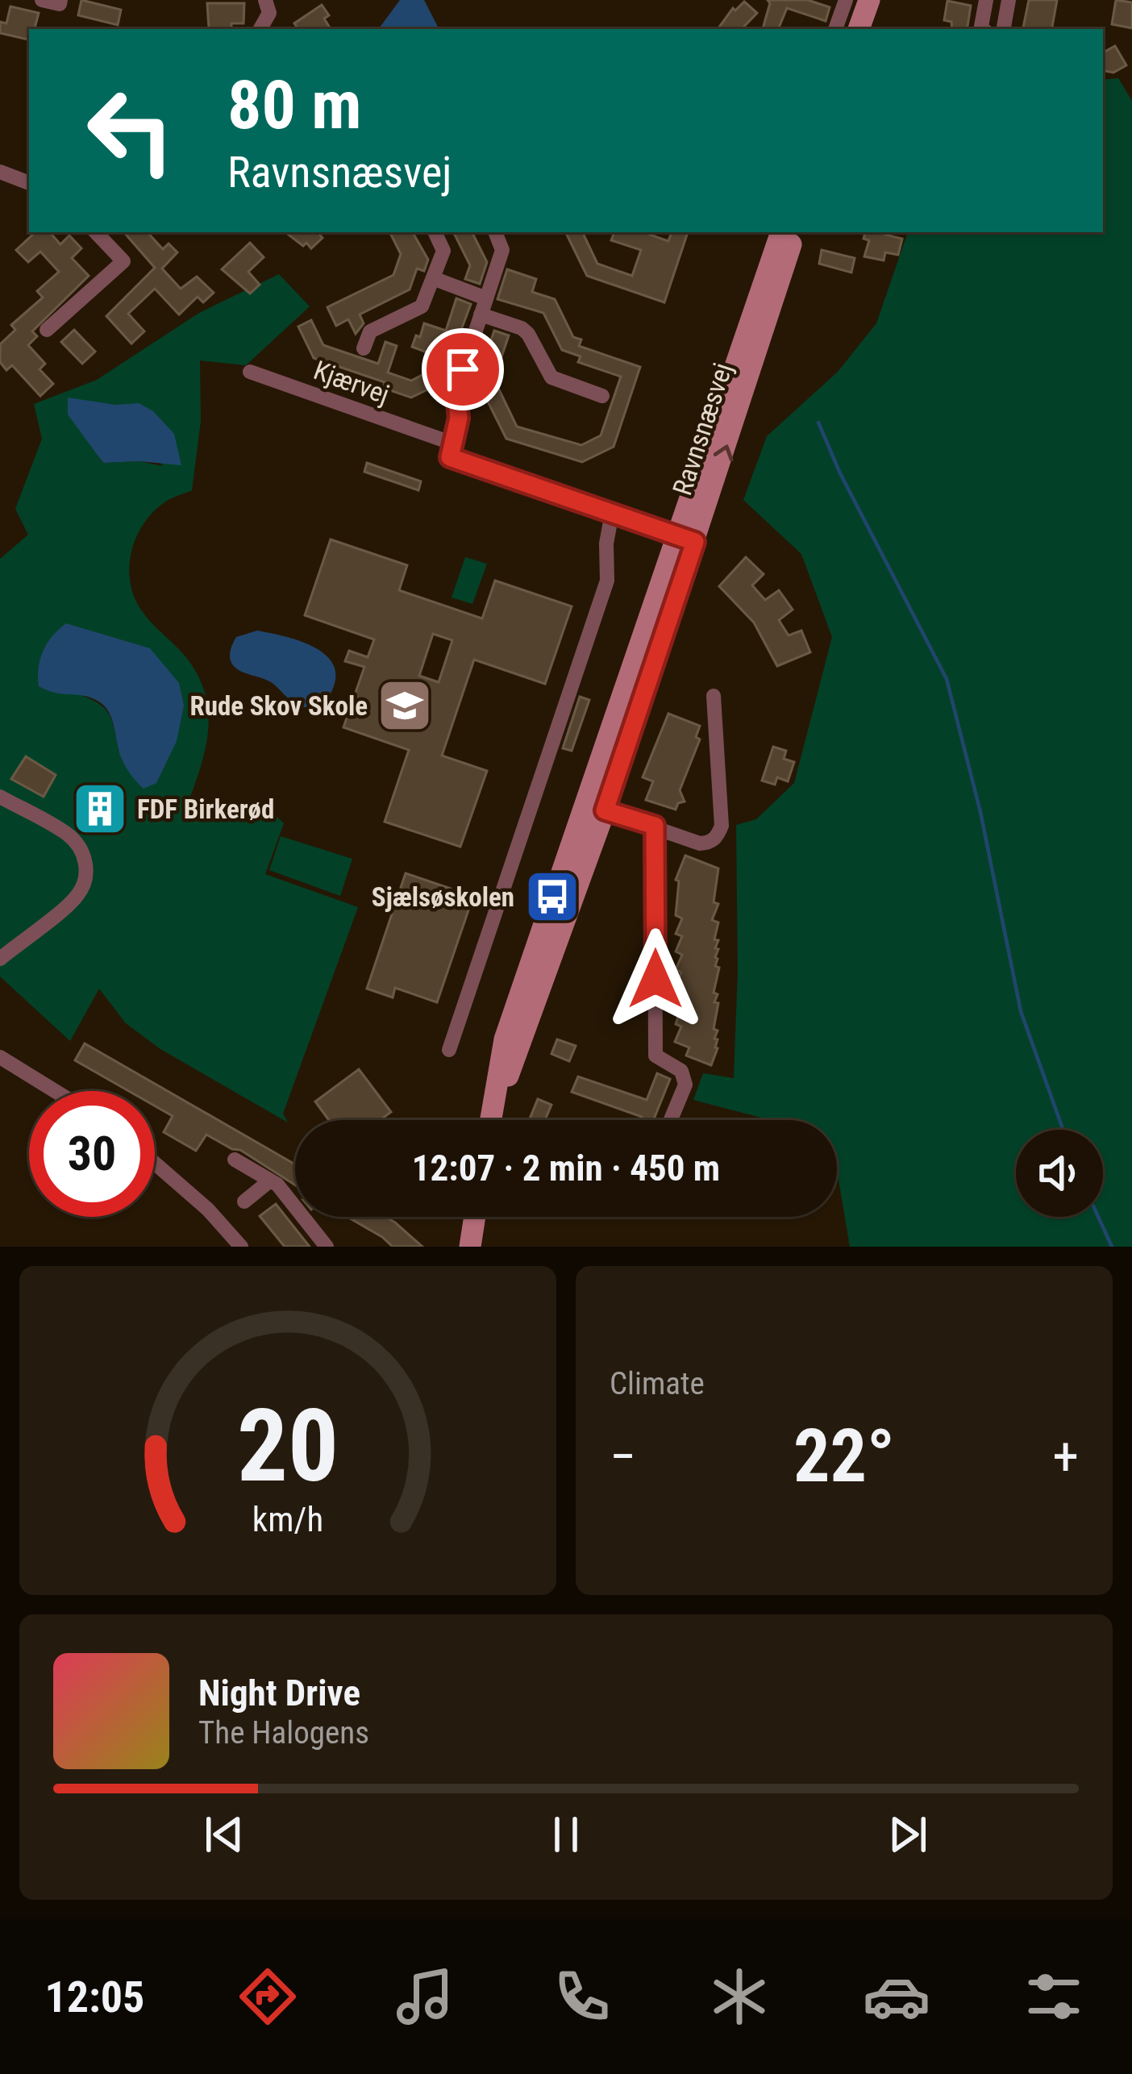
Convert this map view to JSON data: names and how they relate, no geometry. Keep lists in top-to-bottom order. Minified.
{"streets":{"main road":["Ravnsnæsvej"],"street":["Kjærvej"]},"crossings":[["Kjærvej","Ravnsnæsvej"]],"places":{"school or university":["Rude Skov Skole"],"building":["FDF Birkerød"],"bus stop":["Sjælsøskolen"]},"page":{"turn":["80 m","Ravnsnæsvej"],"limit":"30","trip":"12:07 · 2 min · 450 m","tile":"Climate","heat":["−","22°","+"],"song":["Night Drive","The Halogens"],"tabs":"12:05","gauge":["20","km/h"]}}
